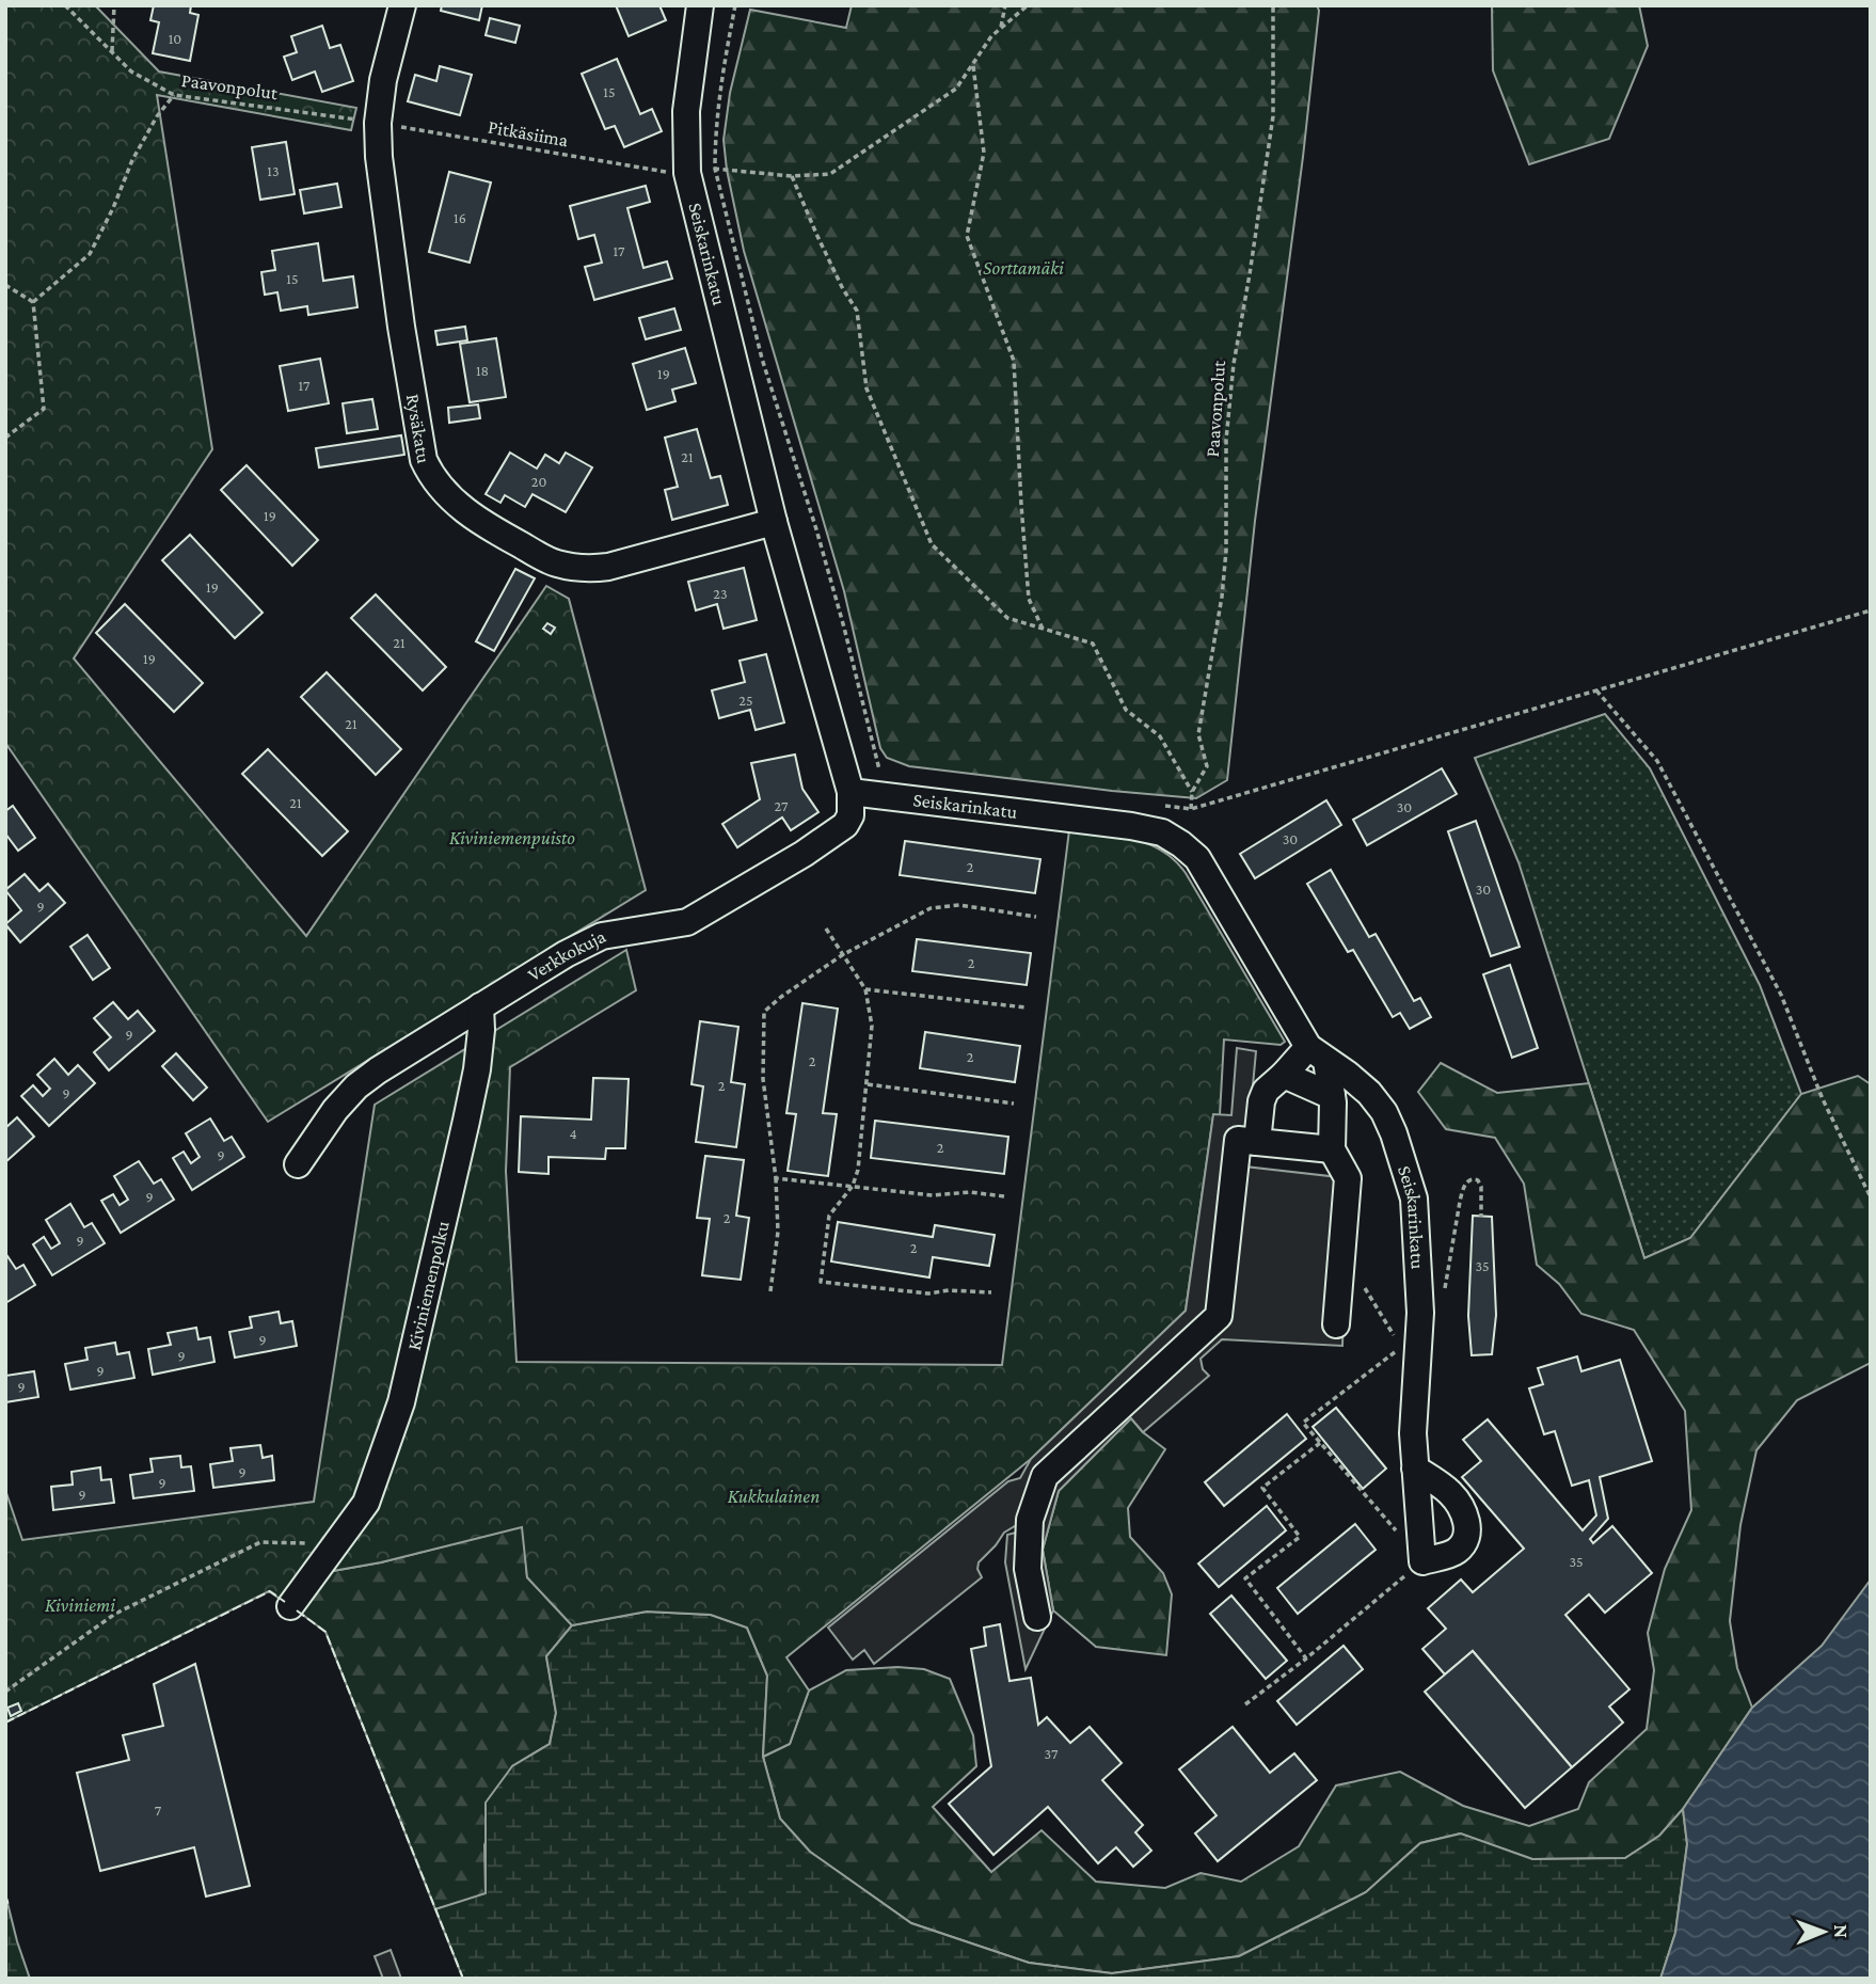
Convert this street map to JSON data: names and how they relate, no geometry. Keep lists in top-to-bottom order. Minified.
{"streets":{"street":["Seiskarinkatu","Rysäkatu","Verkkokuja","Kiviniemenpolku"],"path":["Paavonpolut","Pitkäsiima"]},"crossings":[["Paavonpolut","Pitkäsiima"],["Paavonpolut","Rysäkatu"],["Pitkäsiima","Rysäkatu"],["Seiskarinkatu","Rysäkatu"],["Seiskarinkatu","Verkkokuja"],["Verkkokuja","Kiviniemenpolku"]],"parks":["Sorttamäki","Kiviniemenpuisto","Kukkulainen","Kiviniemi"],"house_numbers":["10","15","13","16","17","15","18","19","17","21","20","19","19","23","21","19","25","21","21","27","30","30","2","30","9","2","9","2","2","2","9","4","2","9","9","2","9","2","35","9","9","9","9","9","9","9","35","37","7"],"north":"right"}
